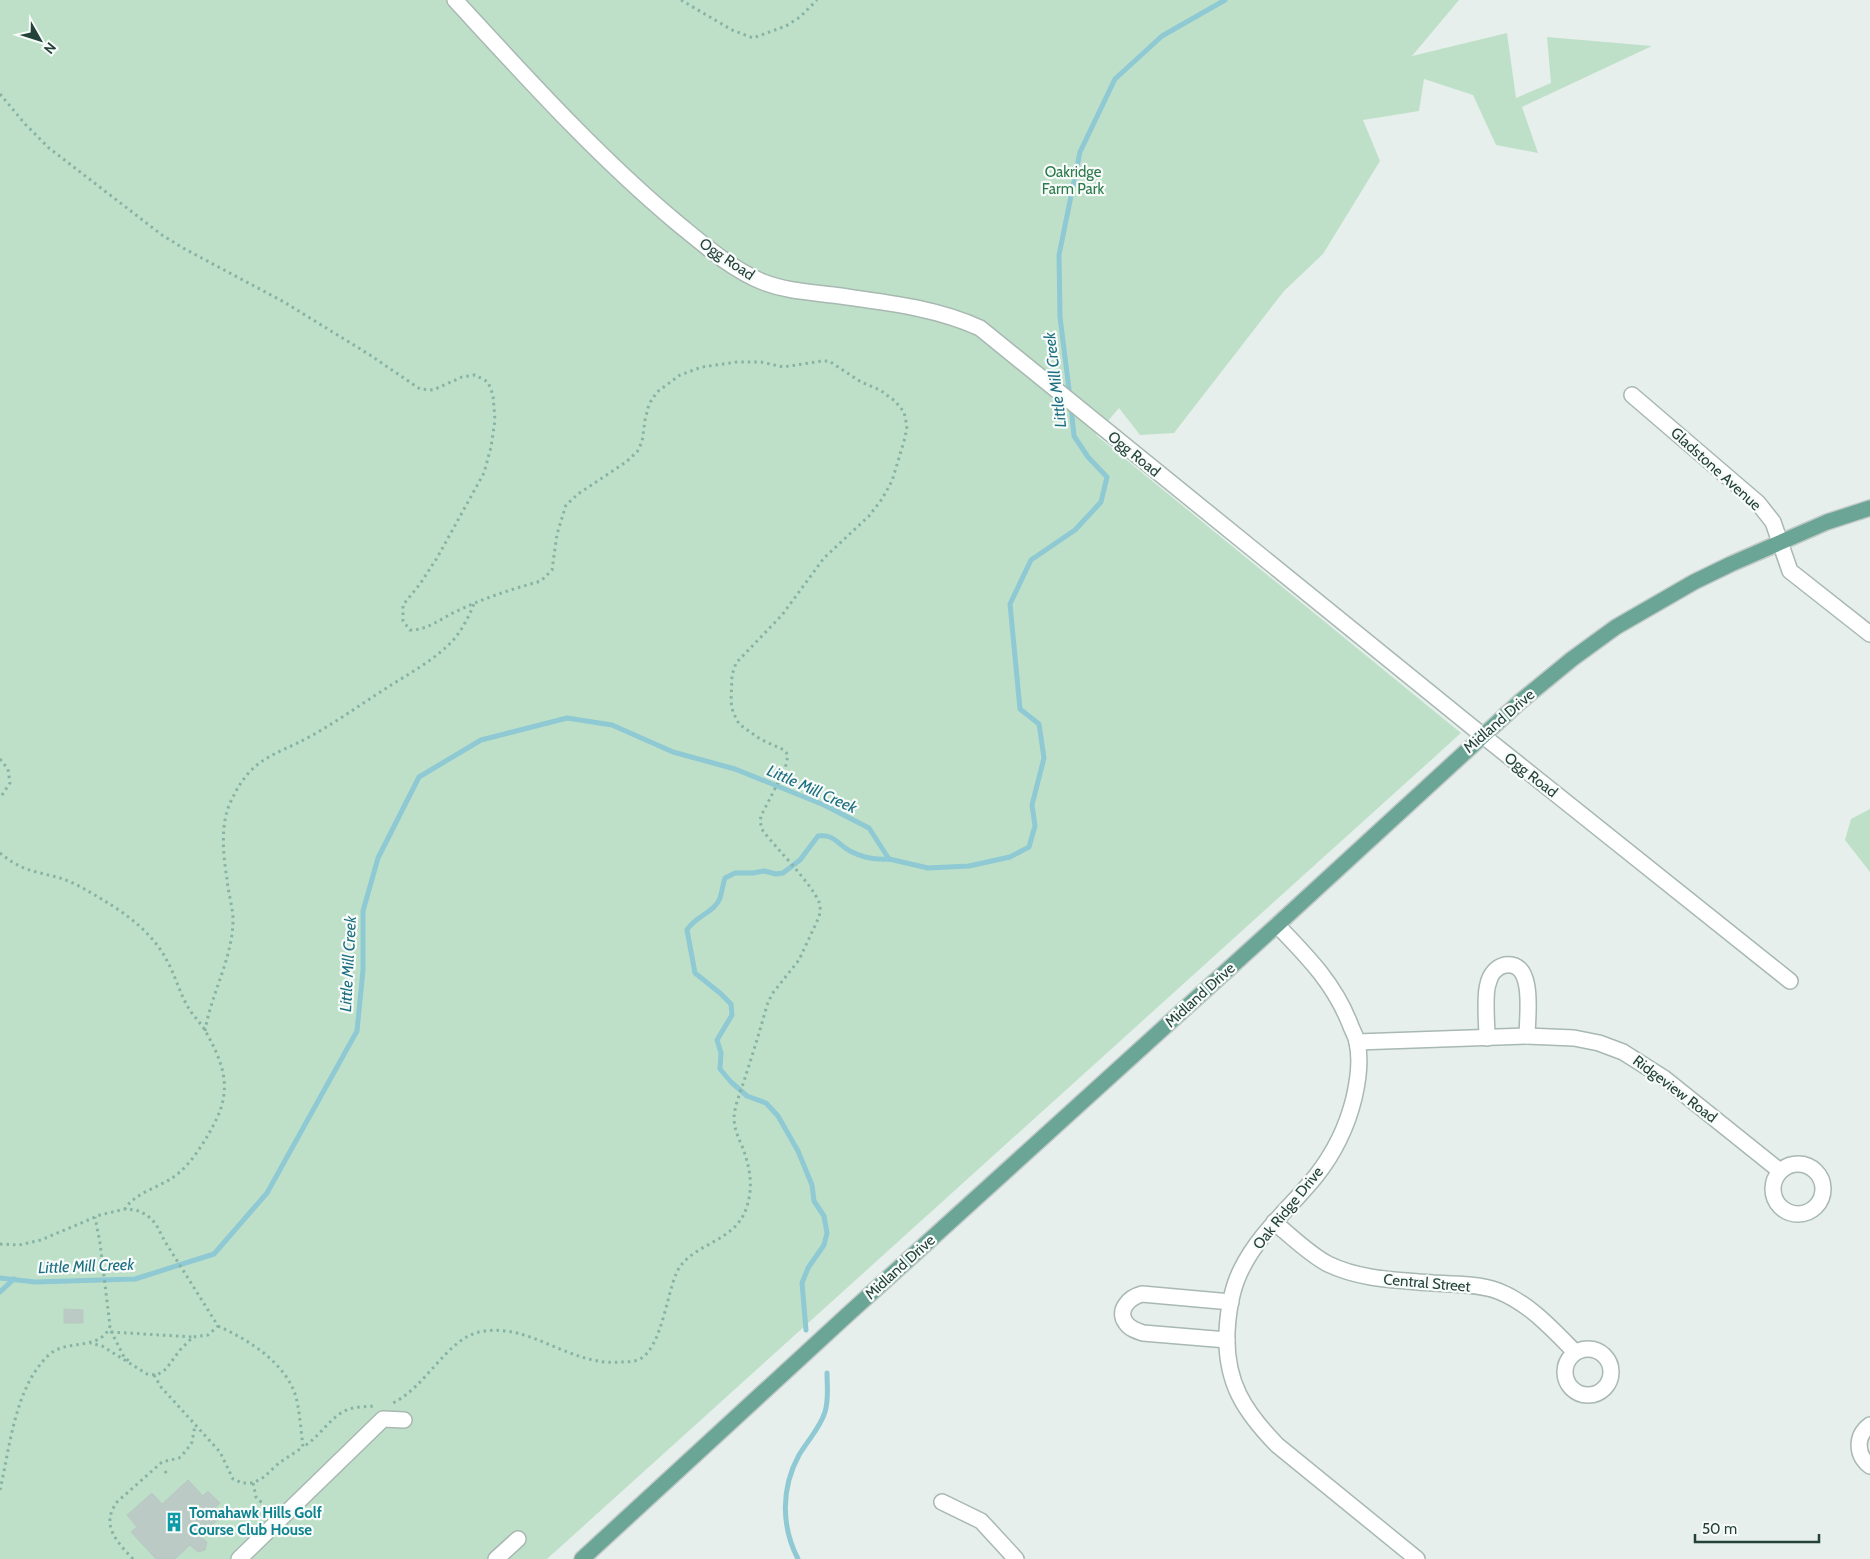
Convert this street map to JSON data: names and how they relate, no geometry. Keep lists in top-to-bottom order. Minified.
{"streets":{"main road":["Midland Drive"],"street":["Ogg Road","Gladstone Avenue","Ridgeview Road","Oak Ridge Drive","Central Street"]},"crossings":[["Ogg Road","Midland Drive"],["Gladstone Avenue","Midland Drive"],["Midland Drive","Oak Ridge Drive"],["Ridgeview Road","Oak Ridge Drive"],["Oak Ridge Drive","Central Street"]],"water":["Little Mill Creek"],"parks":["Oakridge Farm Park"],"places":{"building":["Tomahawk Hills Golf Course Club House"]},"scale_bar":"50 m","north":"bottom right"}
